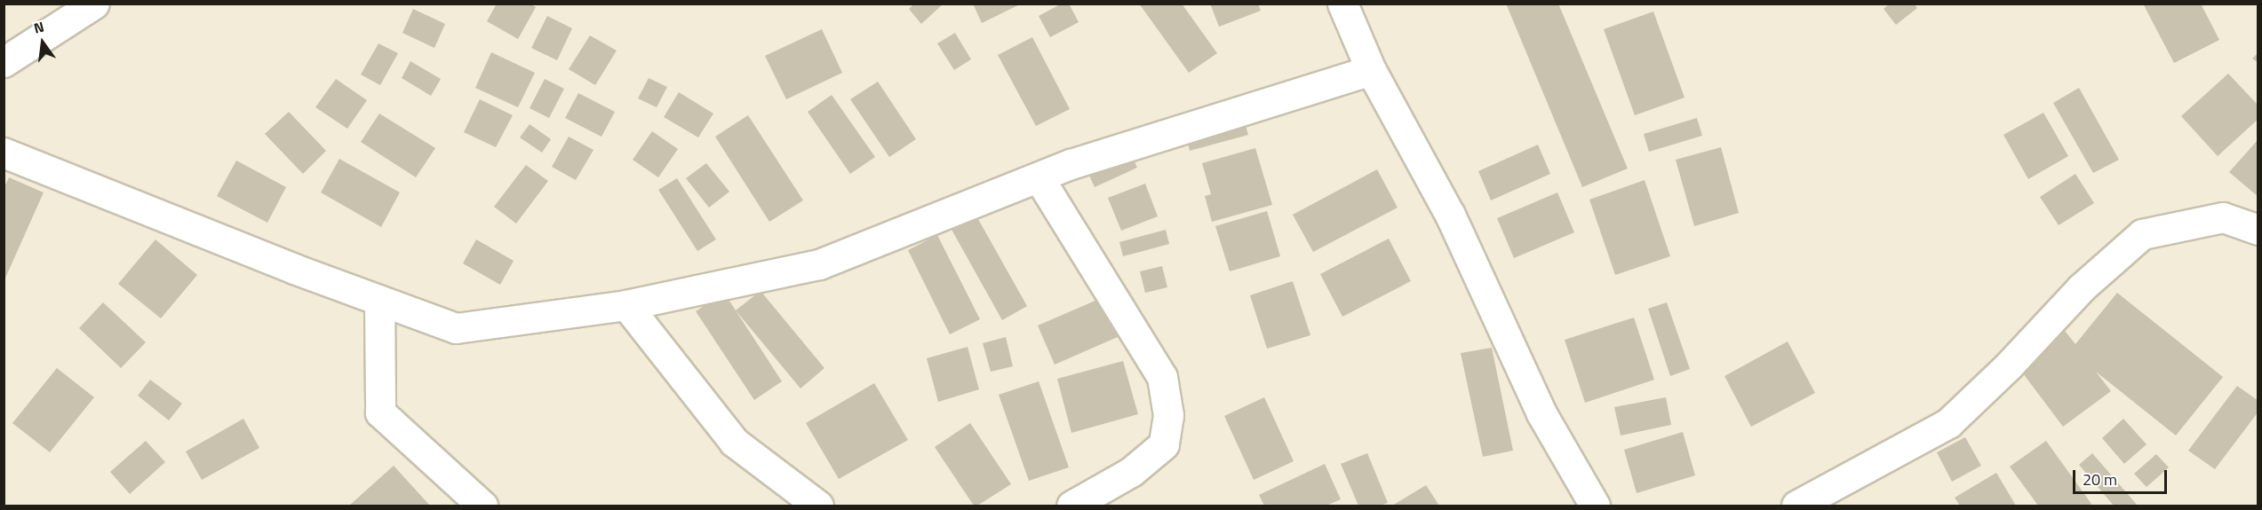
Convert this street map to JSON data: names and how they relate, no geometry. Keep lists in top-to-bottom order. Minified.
{"scale_bar":"20 m","north":"top"}
